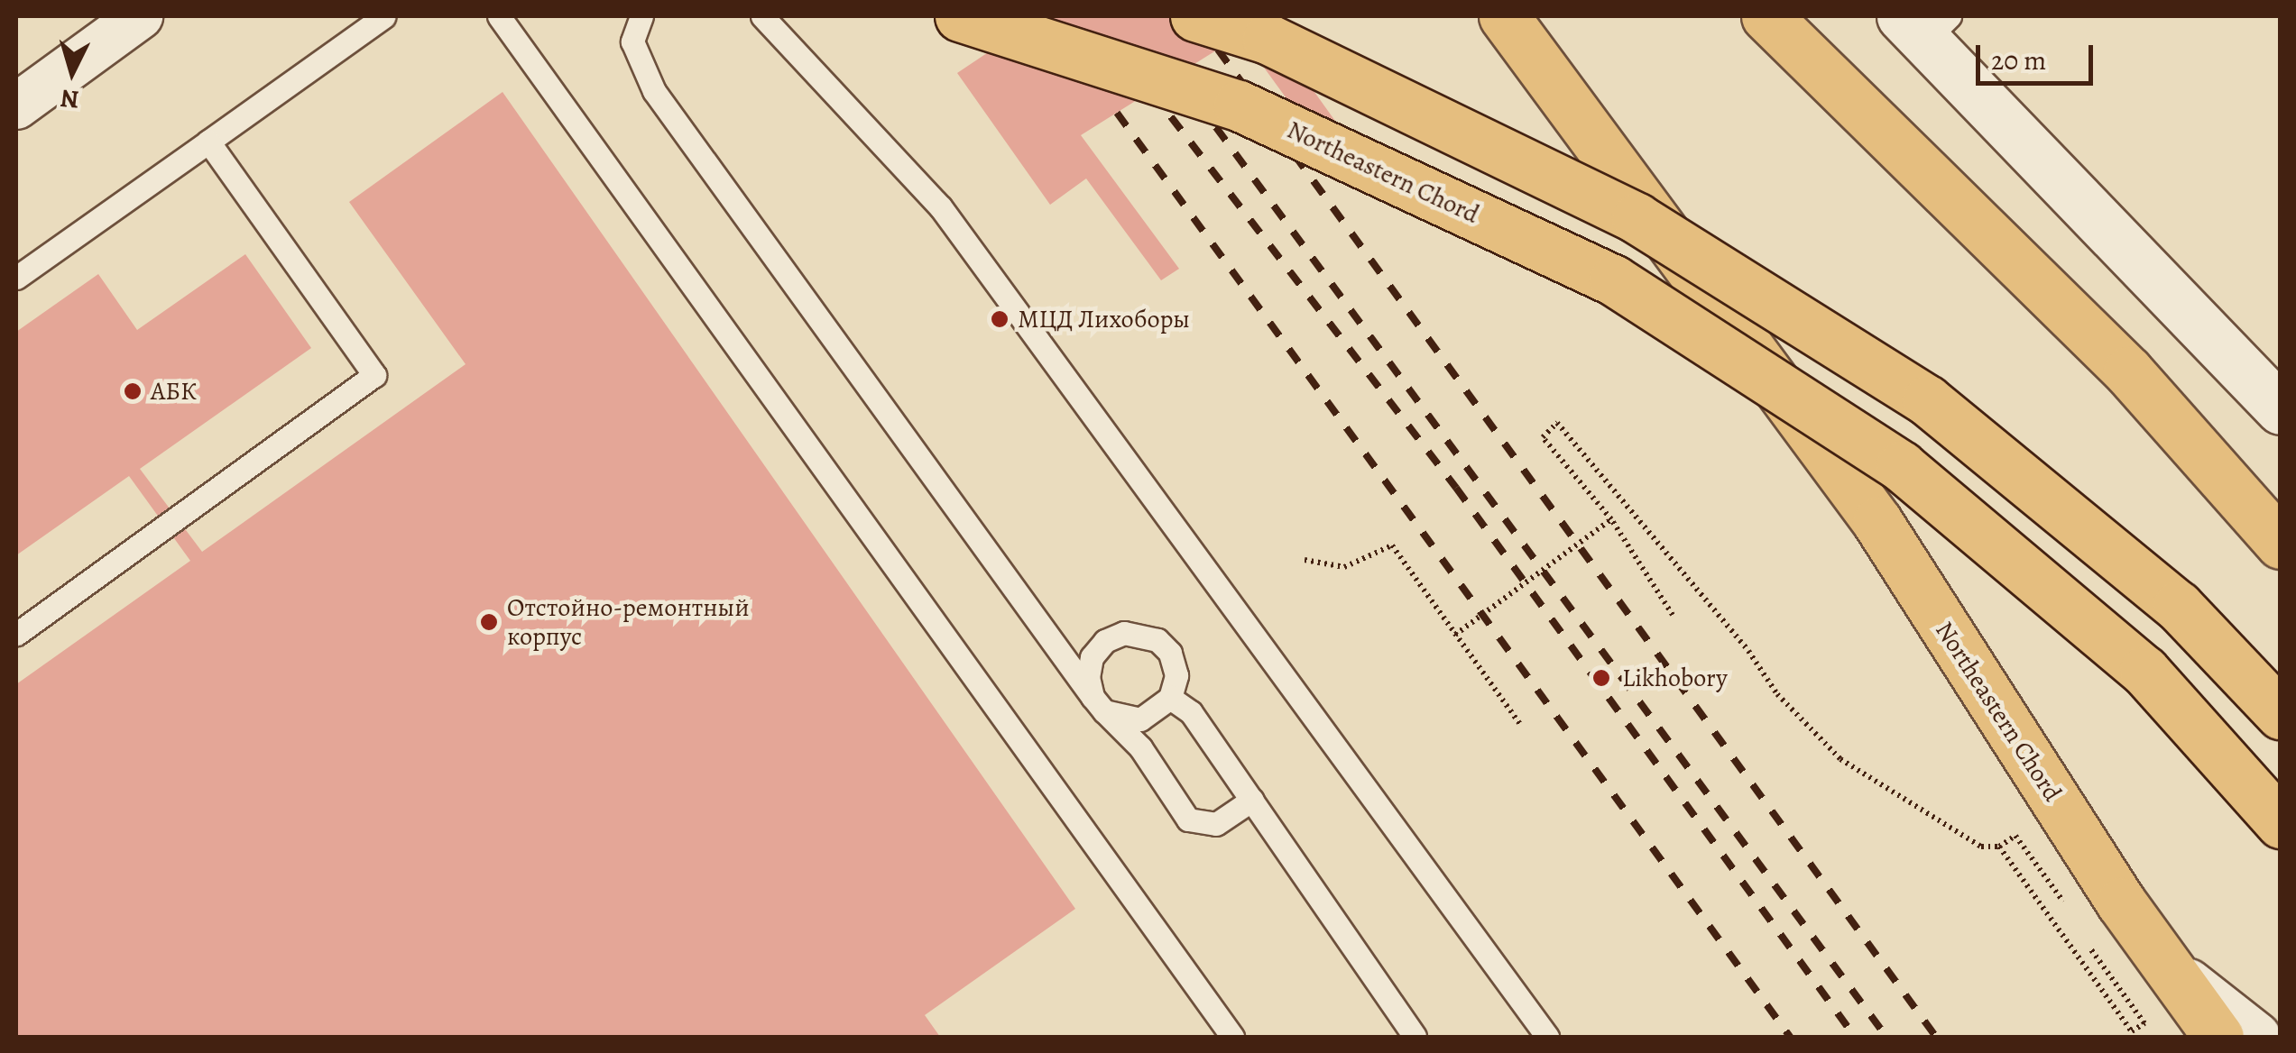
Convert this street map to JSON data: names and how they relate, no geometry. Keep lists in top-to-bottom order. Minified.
{"streets":{"main road":["Northeastern Chord"]},"places":["МЦД Лихоборы","АБК","Отстойно-ремонтный корпус","Likhobory"],"scale_bar":"20 m","north":"bottom"}
